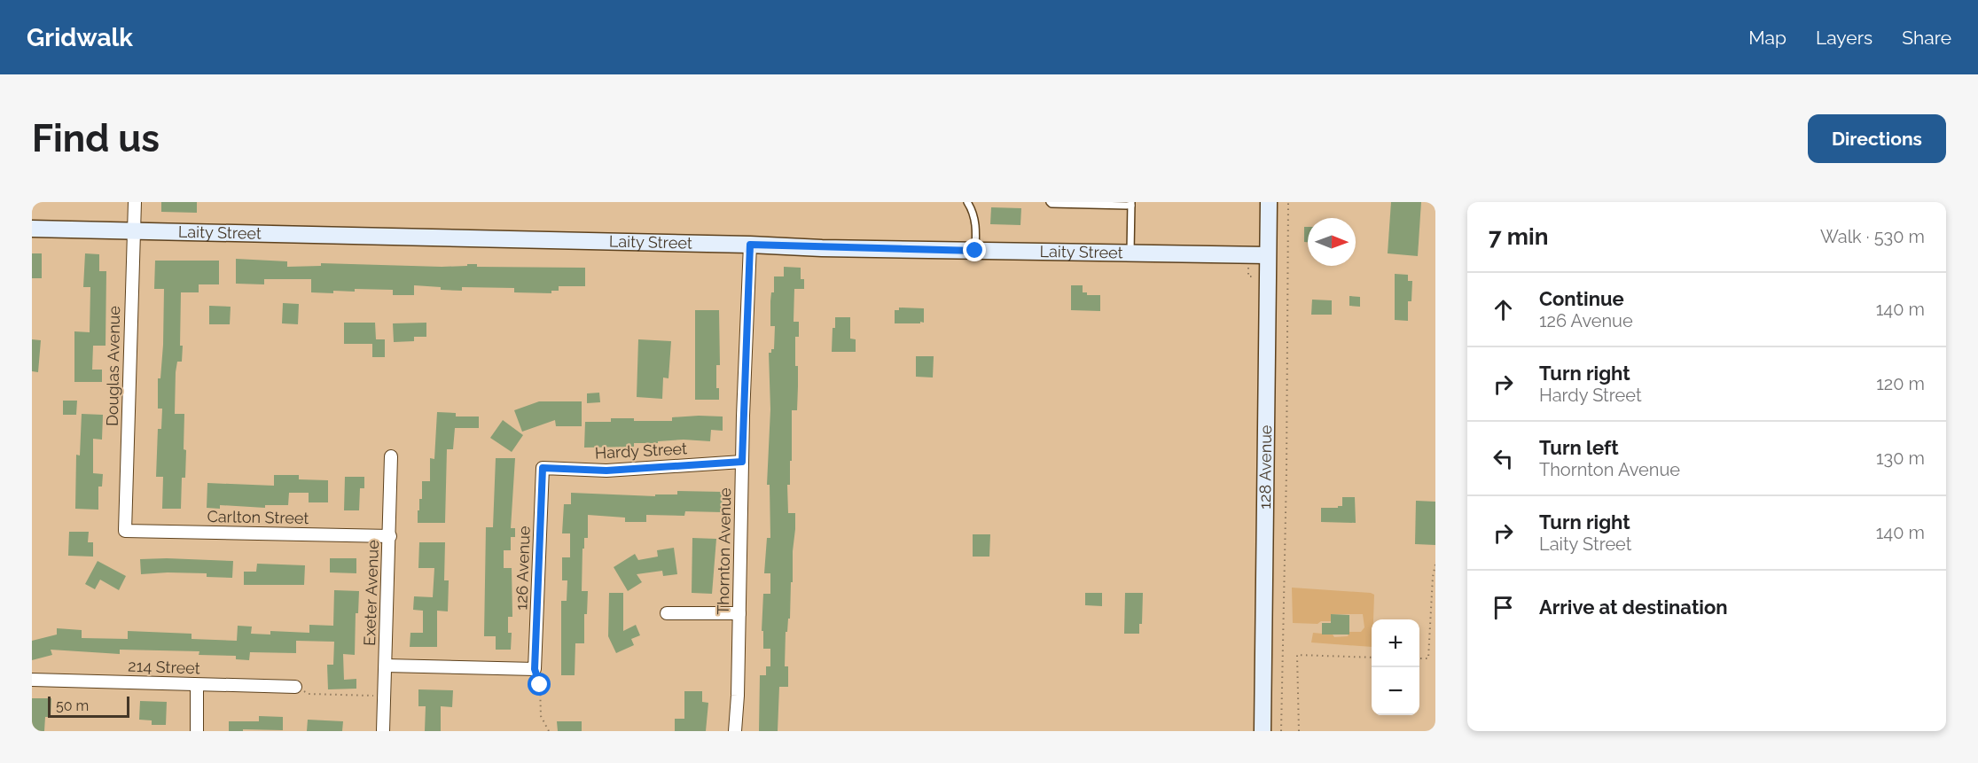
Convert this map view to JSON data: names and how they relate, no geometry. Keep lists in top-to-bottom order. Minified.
{"streets":{"street":["Laity Street","Douglas Avenue","Hardy Street","128 Avenue","Carlton Street","Thornton Avenue","126 Avenue","Exeter Avenue","214 Street"]},"crossings":[["Laity Street","Douglas Avenue"],["Laity Street","128 Avenue"],["Laity Street","Thornton Avenue"],["Douglas Avenue","Carlton Street"],["Hardy Street","Thornton Avenue"],["Hardy Street","126 Avenue"],["Carlton Street","Exeter Avenue"]],"scale_bar":"50 m","north":"right","page":{"header":"Gridwalk","nav":["Map","Layers","Share"],"buttons":"Directions","title":"Find us","heading":["7 min","Walk · 530 m"],"list":[["Continue","126 Avenue","140 m"],["Turn right","Hardy Street","120 m"],["Turn left","Thornton Avenue","130 m"],["Turn right","Laity Street","140 m"],"Arrive at destination"],"map_buttons":["+","−"],"scale":"50 m"}}
